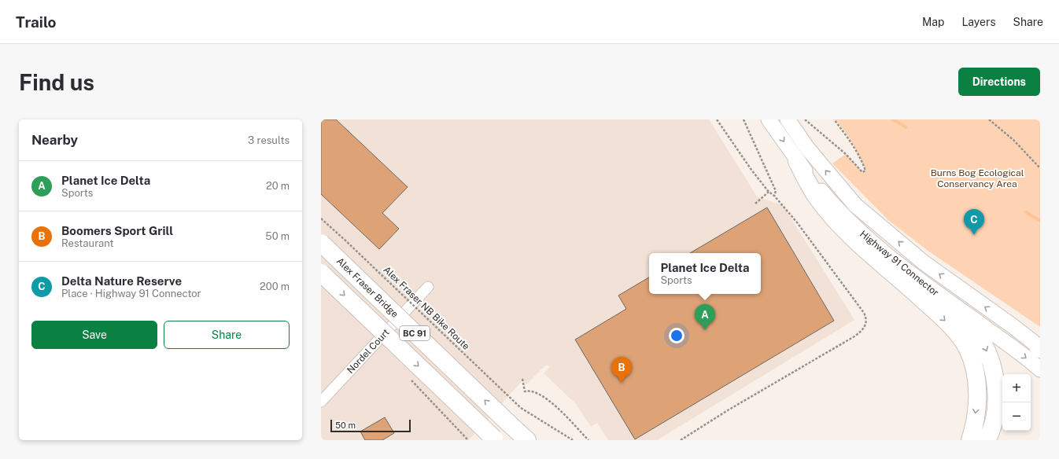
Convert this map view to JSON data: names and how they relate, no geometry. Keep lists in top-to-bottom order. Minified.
{"streets":{"highway":["Alex Fraser Bridge","BC 91"],"main road":["Highway 91 Connector"],"street":["Nordel Court"],"path":["Alex Fraser NB Bike Route"]},"parks":["Burns Bog Ecological Conservancy Area"],"scale_bar":"50 m","page":{"header":"Trailo","nav":["Map","Layers","Share"],"buttons":["Directions",["Save","Share"]],"title":"Find us","heading":["Nearby","3 results"],"list":[{"mark":"A","name":"Planet Ice Delta","note":"Sports","value":"20 m"},{"mark":"B","name":"Boomers Sport Grill","note":"Restaurant","value":"50 m"},{"mark":"C","name":"Delta Nature Reserve","note":"Place · Highway 91 Connector","value":"200 m"}],"pins":["C","A","B"],"popup":["Planet Ice Delta","Sports"],"map_buttons":["+","−"],"scale":"50 m"}}
